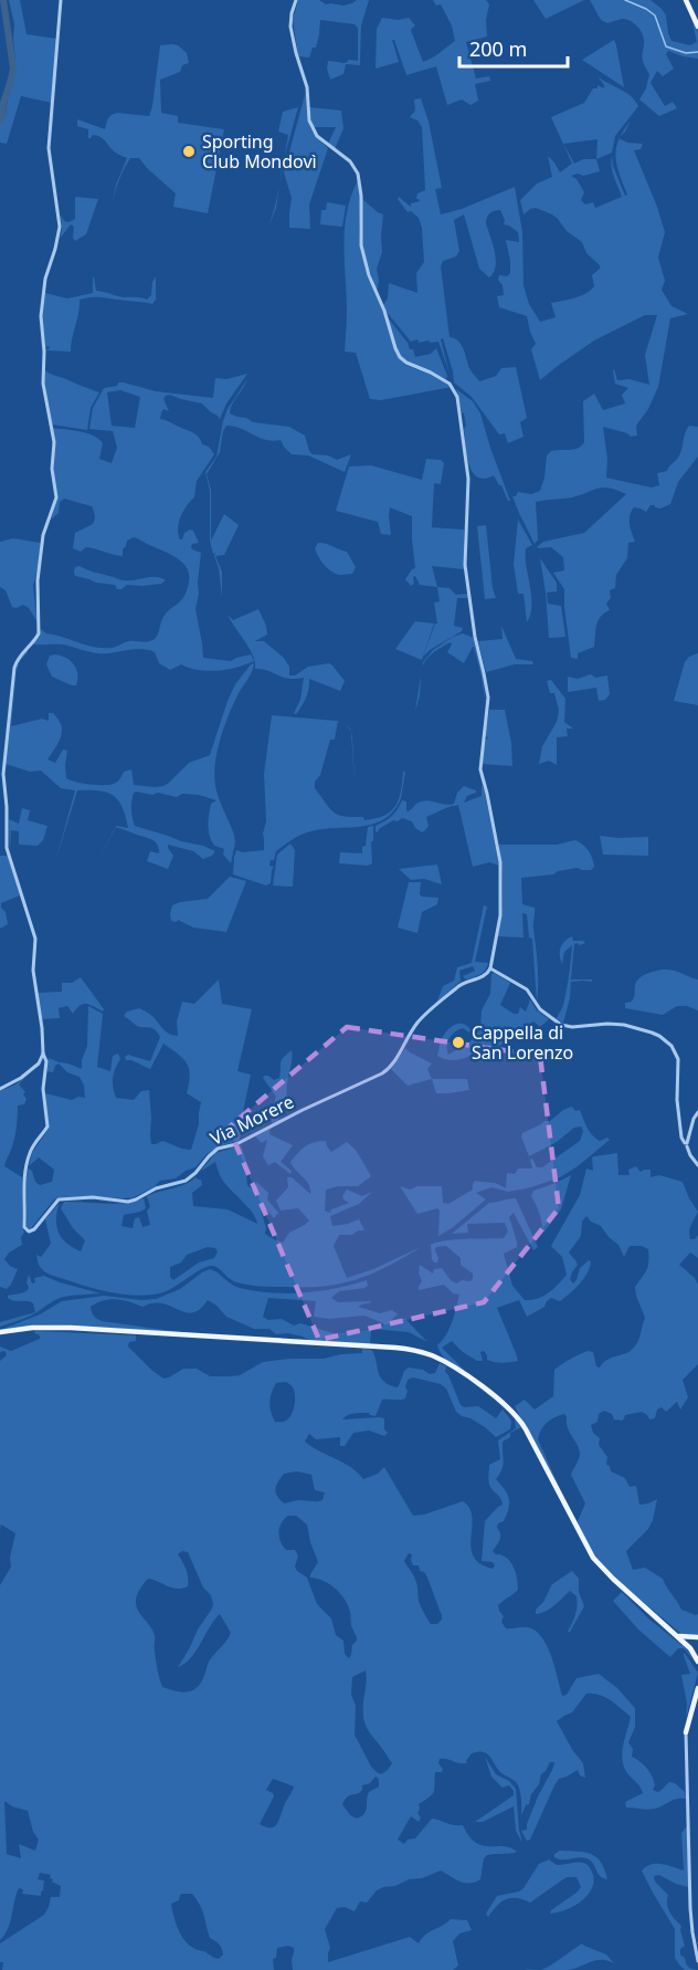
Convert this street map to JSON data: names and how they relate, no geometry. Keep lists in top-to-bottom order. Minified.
{"streets":{"street":["Via Morere"]},"places":["Sporting Club Mondovì","Cappella di San Lorenzo"],"scale_bar":"200 m"}
